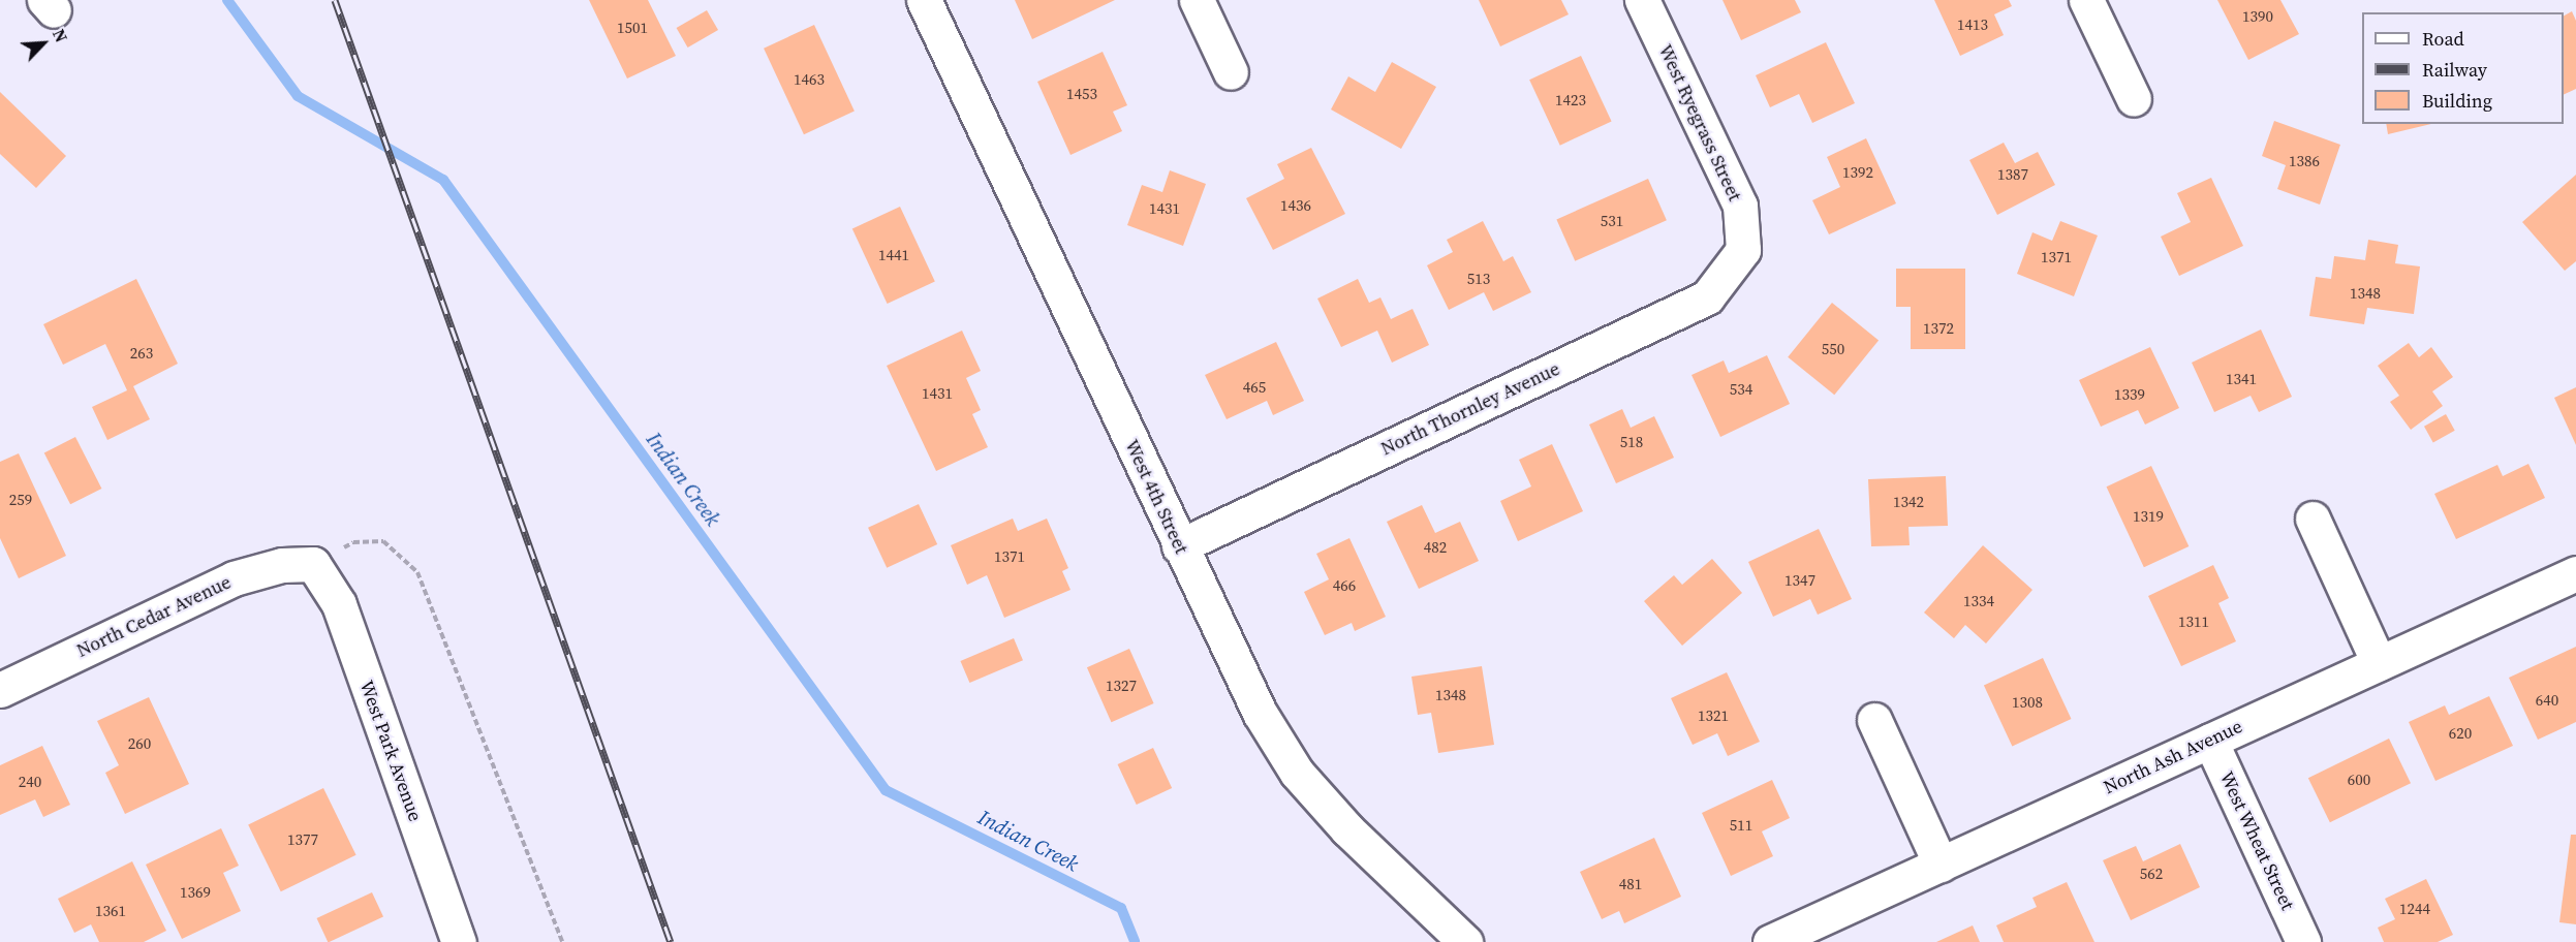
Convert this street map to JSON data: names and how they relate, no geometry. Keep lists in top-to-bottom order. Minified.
{"streets":{"street":["West Ryegrass Street","North Thornley Avenue","West 4th Street","North Cedar Avenue","West Park Avenue","North Ash Avenue","West Wheat Street"]},"crossings":[["West Ryegrass Street","North Thornley Avenue"],["North Thornley Avenue","West 4th Street"],["North Cedar Avenue","West Park Avenue"],["North Ash Avenue","West Wheat Street"]],"water":["Indian Creek"],"house_numbers":["1390","1413","1501","1463","1453","1423","1386","1392","1387","1436","1431","531","1441","1371","513","1348","1372","550","263","1341","465","534","1431","1339","518","259","1342","1319","482","1371","1347","466","1334","1311","1327","1348","640","1308","1321","620","260","600","240","511","1377","562","481","1369","1244","1361"],"legend":["Road","Railway","Building"],"north":"top right"}
